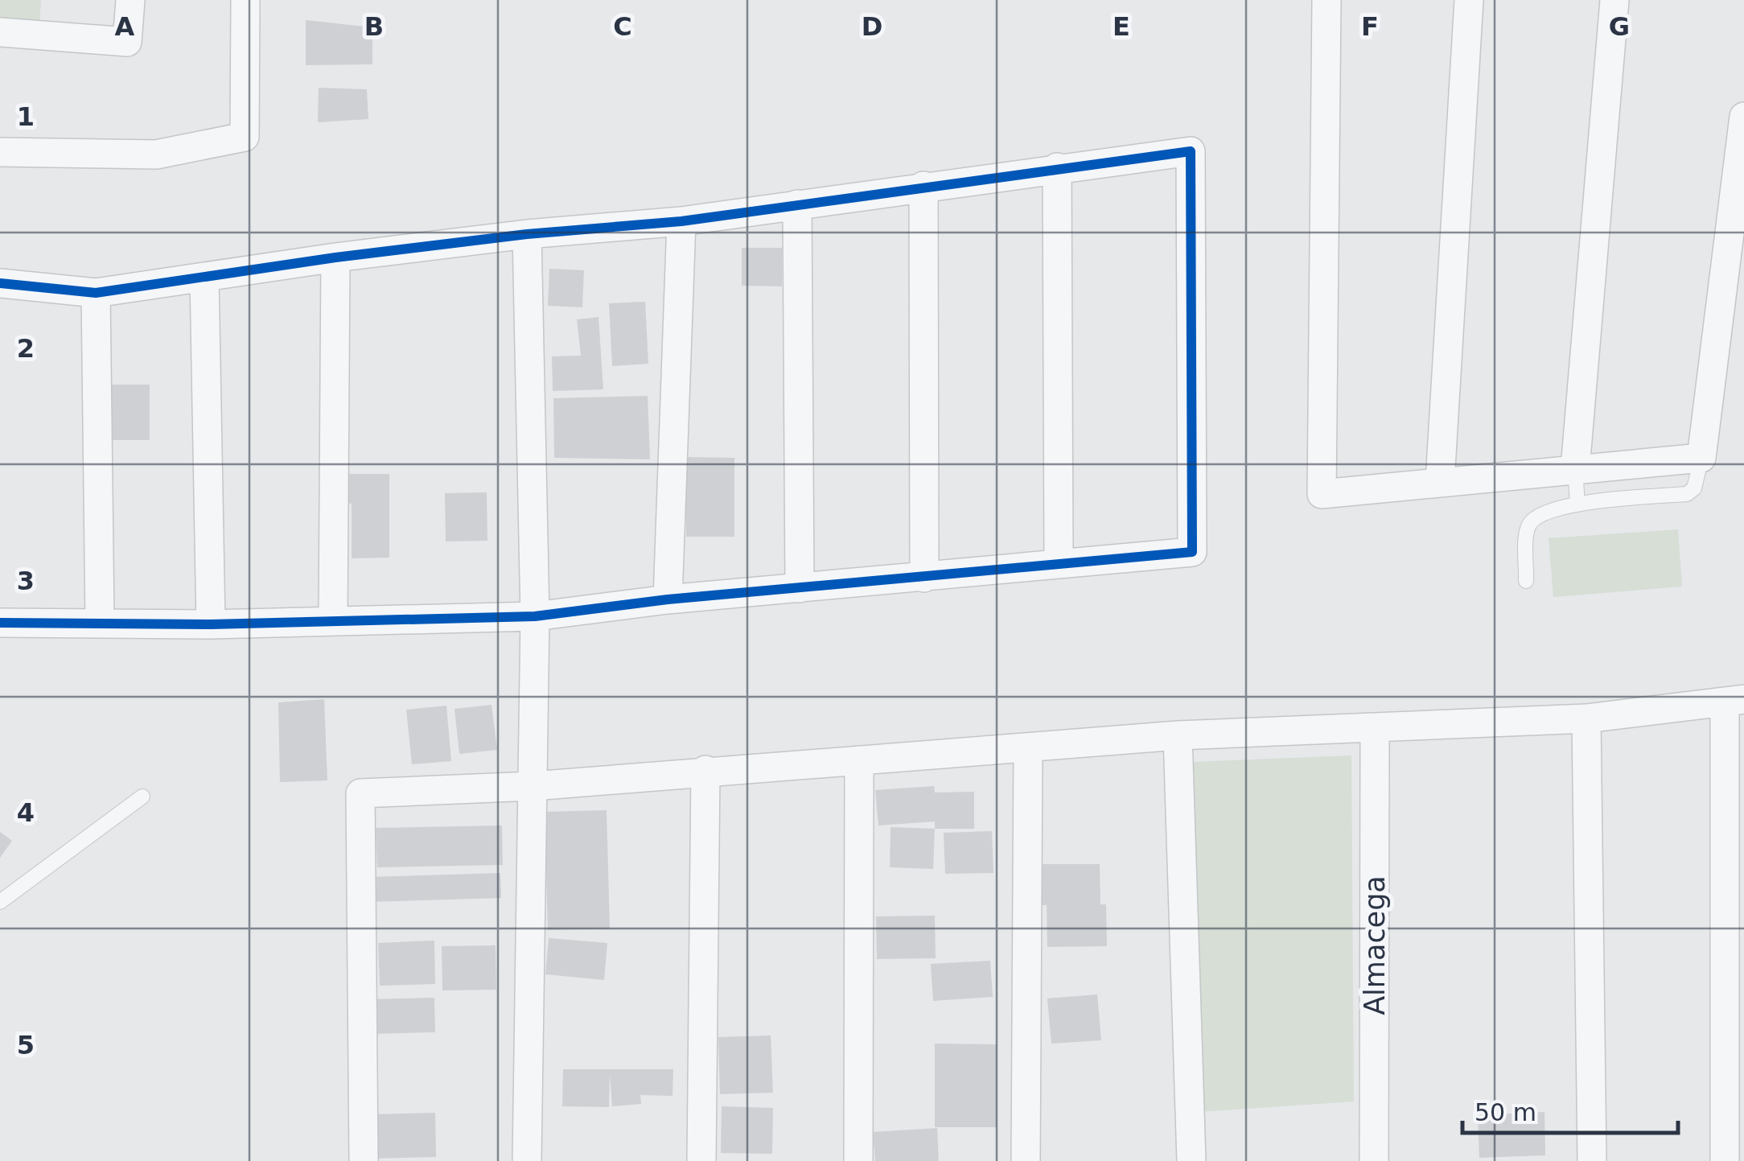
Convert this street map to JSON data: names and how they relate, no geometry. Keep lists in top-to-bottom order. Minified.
{"streets":{"street":["Almacega"]},"scale_bar":"50 m","grid":{"columns":["A","B","C","D","E","F","G"],"rows":["1","2","3","4","5"]}}
